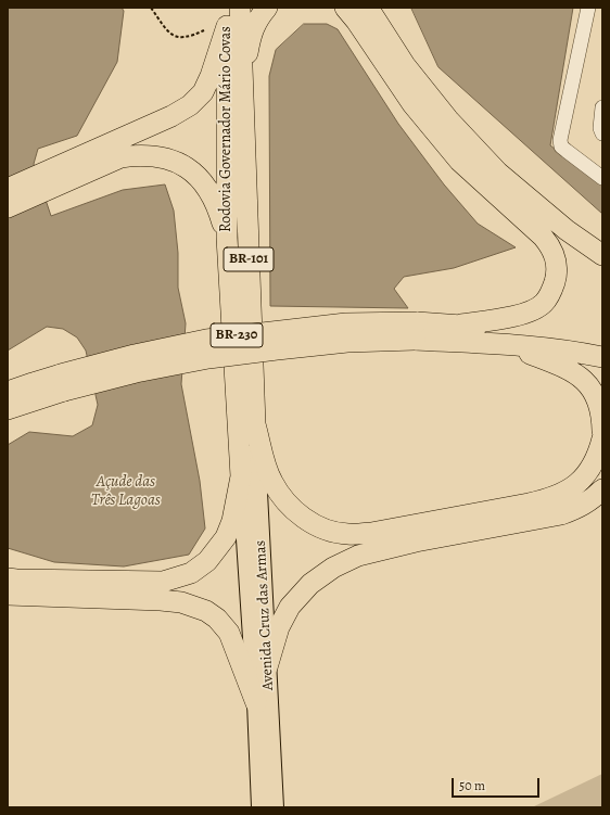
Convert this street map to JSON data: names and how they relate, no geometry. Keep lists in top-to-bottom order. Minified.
{"streets":{"highway":["Rodovia Governador Mário Covas","BR-101"],"main road":["Avenida Cruz das Armas"]},"crossings":[["Rodovia Governador Mário Covas","BR-101"],["Rodovia Governador Mário Covas","Avenida Cruz das Armas"],["BR-101","Avenida Cruz das Armas"]],"water":["Açude das Três Lagoas"],"scale_bar":"50 m"}
